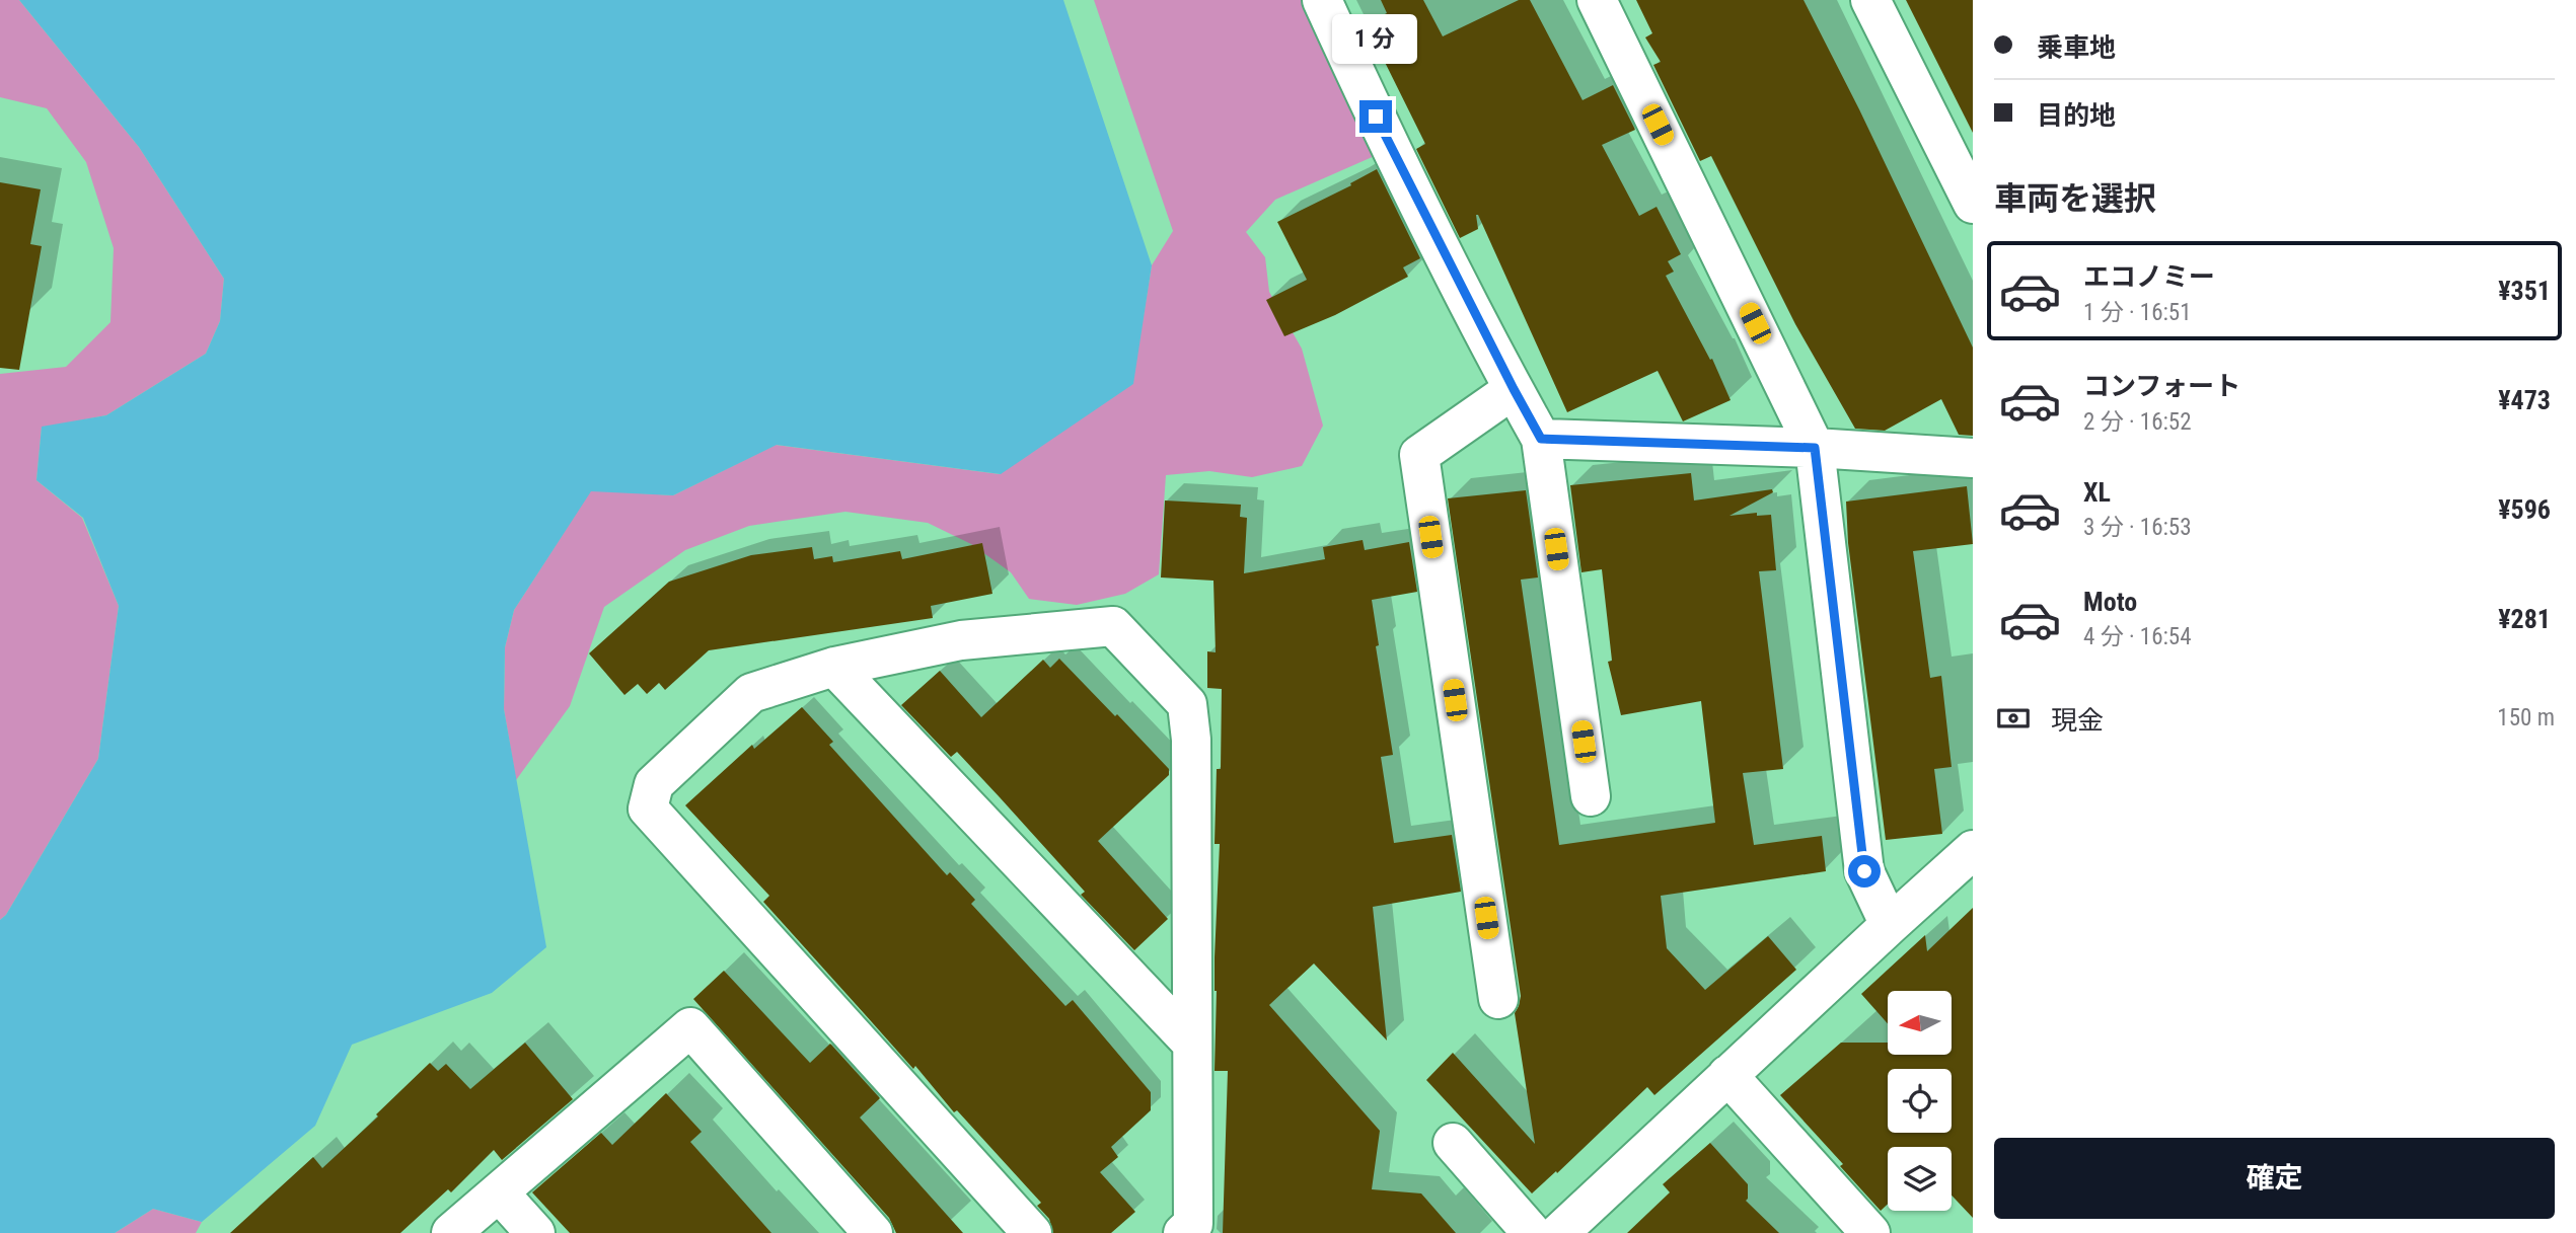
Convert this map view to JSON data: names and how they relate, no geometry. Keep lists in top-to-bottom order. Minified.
{"north":"left","page":{"banner":["乗車地","目的地"],"bubble":"1 分","heading":"車両を選択","list":[{"name":"エコノミー","note":"1 分 · 16:51","value":"¥351"},{"name":"コンフォート","note":"2 分 · 16:52","value":"¥473"},{"name":"XL","note":"3 分 · 16:53","value":"¥596"},{"name":"Moto","note":"4 分 · 16:54","value":"¥281"}],"pay":["現金","150 m"],"buttons":"確定"}}
